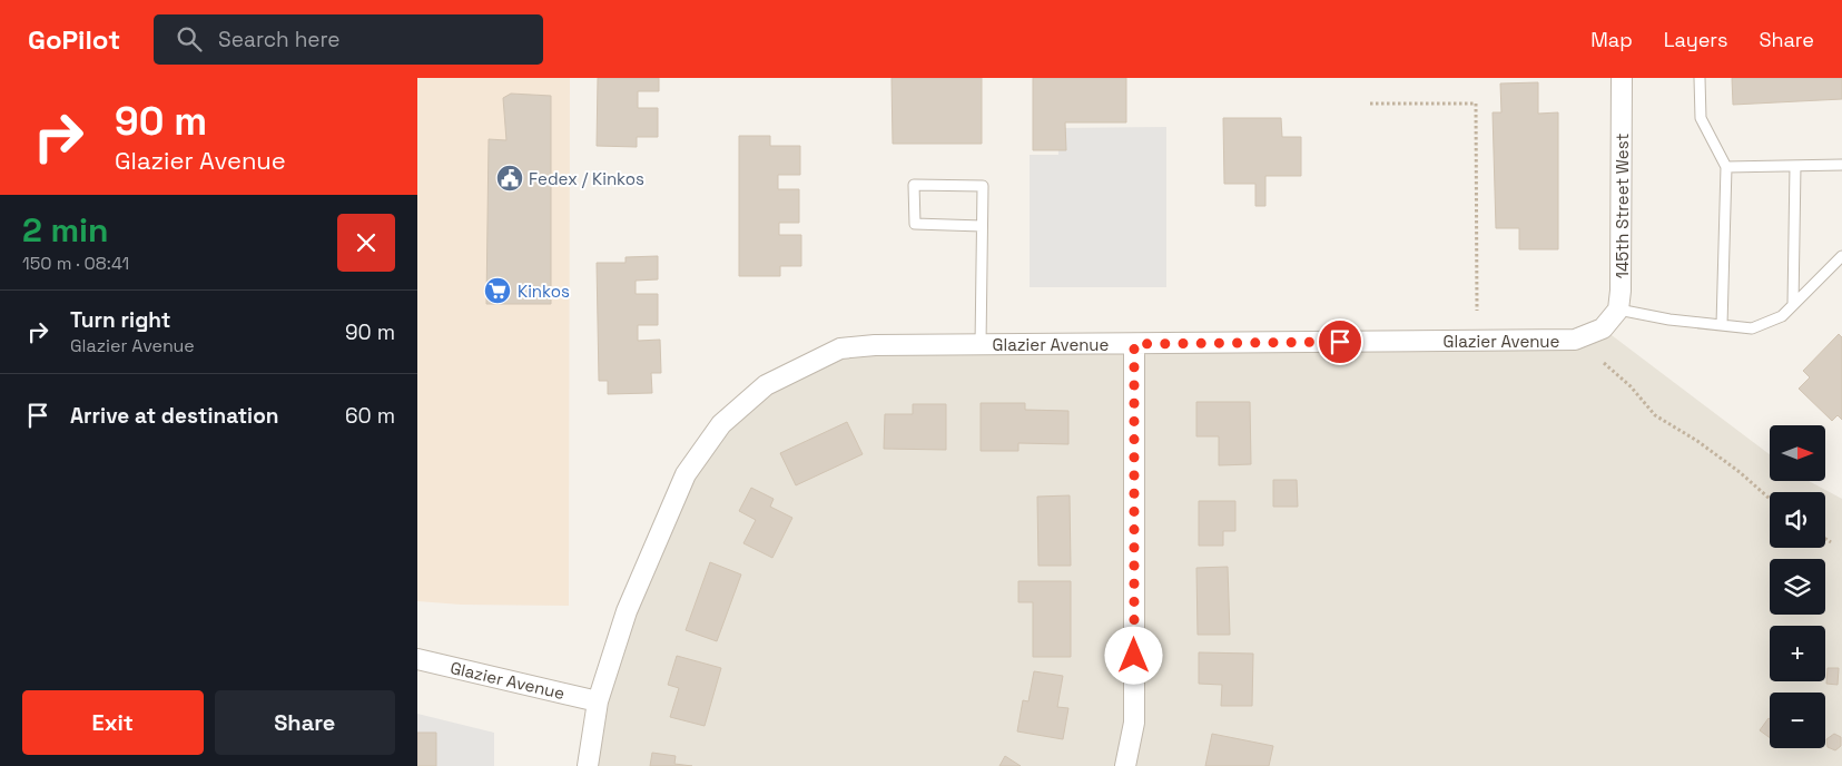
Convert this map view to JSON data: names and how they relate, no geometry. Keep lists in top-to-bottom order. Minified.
{"streets":{"street":["145th Street West","Glazier Avenue"]},"crossings":[["145th Street West","Glazier Avenue"]],"places":{"public building":["Fedex / Kinkos"],"supermarket":["Kinkos"]},"north":"right","page":{"header":"GoPilot","search":"Search here","nav":["Map","Layers","Share"],"turn":["90 m","Glazier Avenue"],"heading":["2 min","150 m · 08:41"],"list":[{"name":"Turn right","note":"Glazier Avenue","value":"90 m"},{"name":"Arrive at destination","value":"60 m"}],"map_buttons":["+","−"],"buttons":["Exit","Share"]}}
